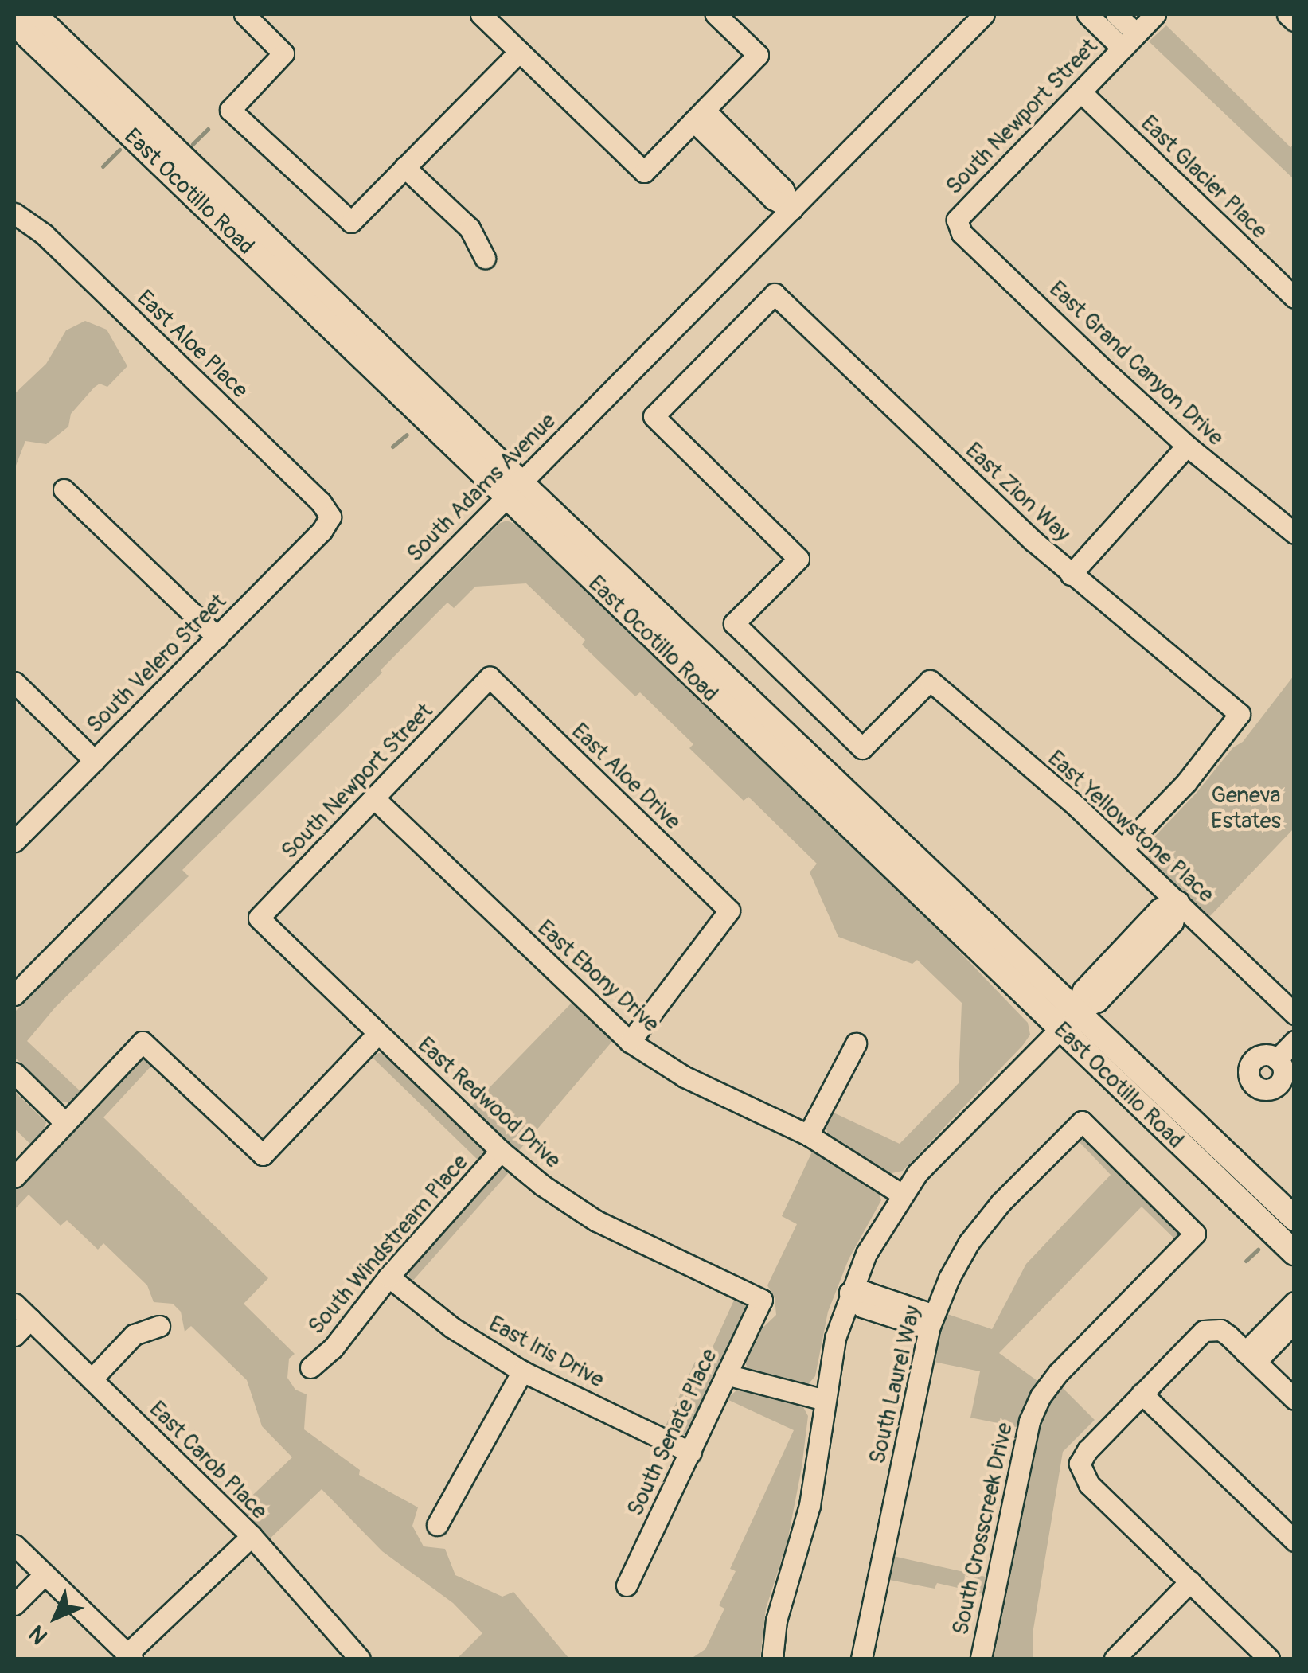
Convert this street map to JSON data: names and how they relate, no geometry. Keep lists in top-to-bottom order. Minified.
{"streets":{"main road":["East Ocotillo Road"],"street":["South Newport Street","East Glacier Place","East Aloe Place","East Grand Canyon Drive","South Adams Avenue","East Zion Way","South Velero Street","East Aloe Drive","East Yellowstone Place","East Ebony Drive","East Redwood Drive","South Windstream Place","East Iris Drive","South Laurel Way","South Senate Place","East Carob Place","South Crosscreek Drive"]},"crossings":[["South Newport Street","East Glacier Place"],["South Newport Street","East Grand Canyon Drive"],["South Newport Street","East Aloe Drive"],["South Newport Street","East Ebony Drive"],["South Newport Street","East Redwood Drive"],["East Ocotillo Road","South Adams Avenue"],["East Aloe Place","South Velero Street"],["East Zion Way","East Yellowstone Place"],["East Aloe Drive","East Ebony Drive"],["East Redwood Drive","South Windstream Place"],["East Redwood Drive","South Senate Place"],["South Windstream Place","East Iris Drive"],["East Iris Drive","South Senate Place"],["South Laurel Way","South Crosscreek Drive"]],"parks":["Geneva Estates"],"north":"bottom left"}
